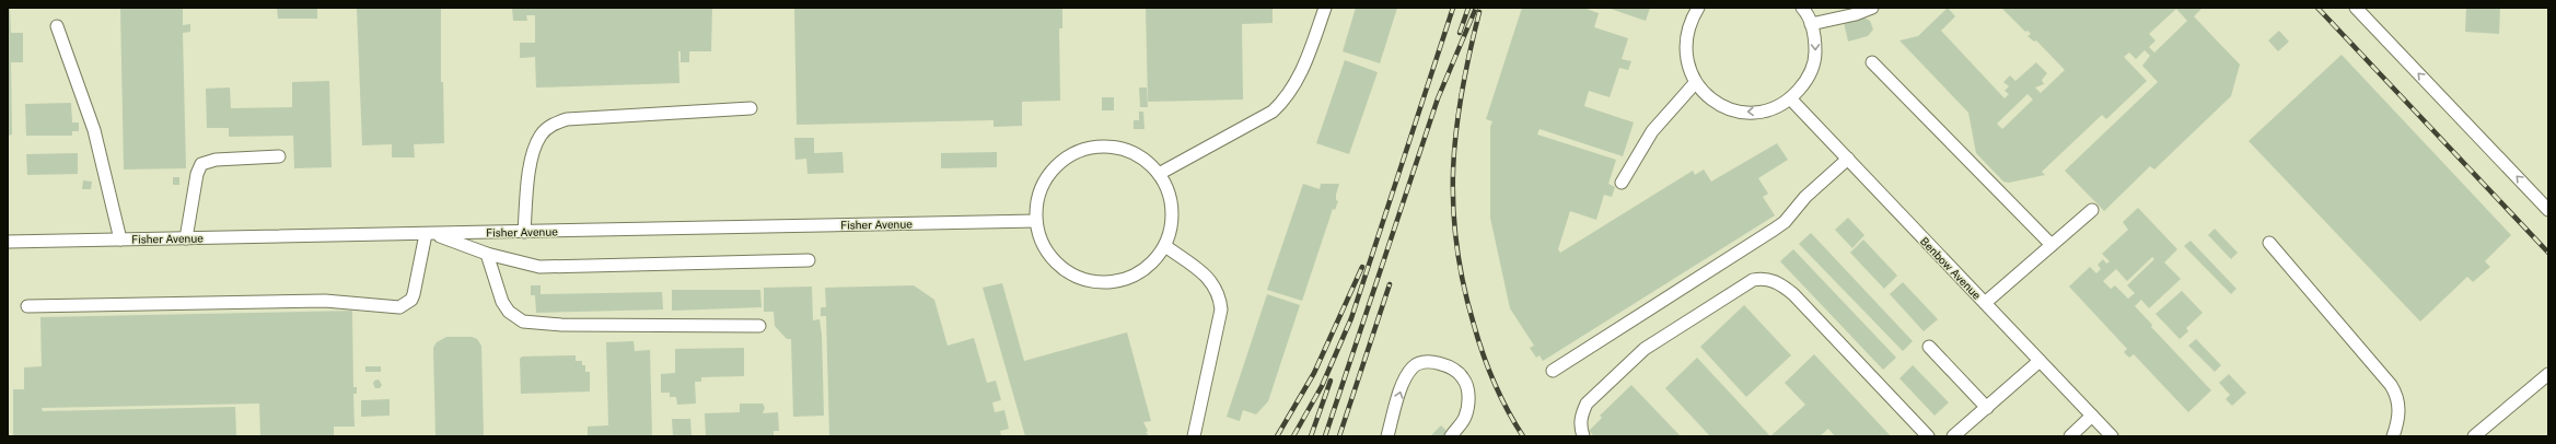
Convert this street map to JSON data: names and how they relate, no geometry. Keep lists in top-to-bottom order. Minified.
{"streets":{"lane":["Fisher Avenue","Benbow Avenue"]}}
